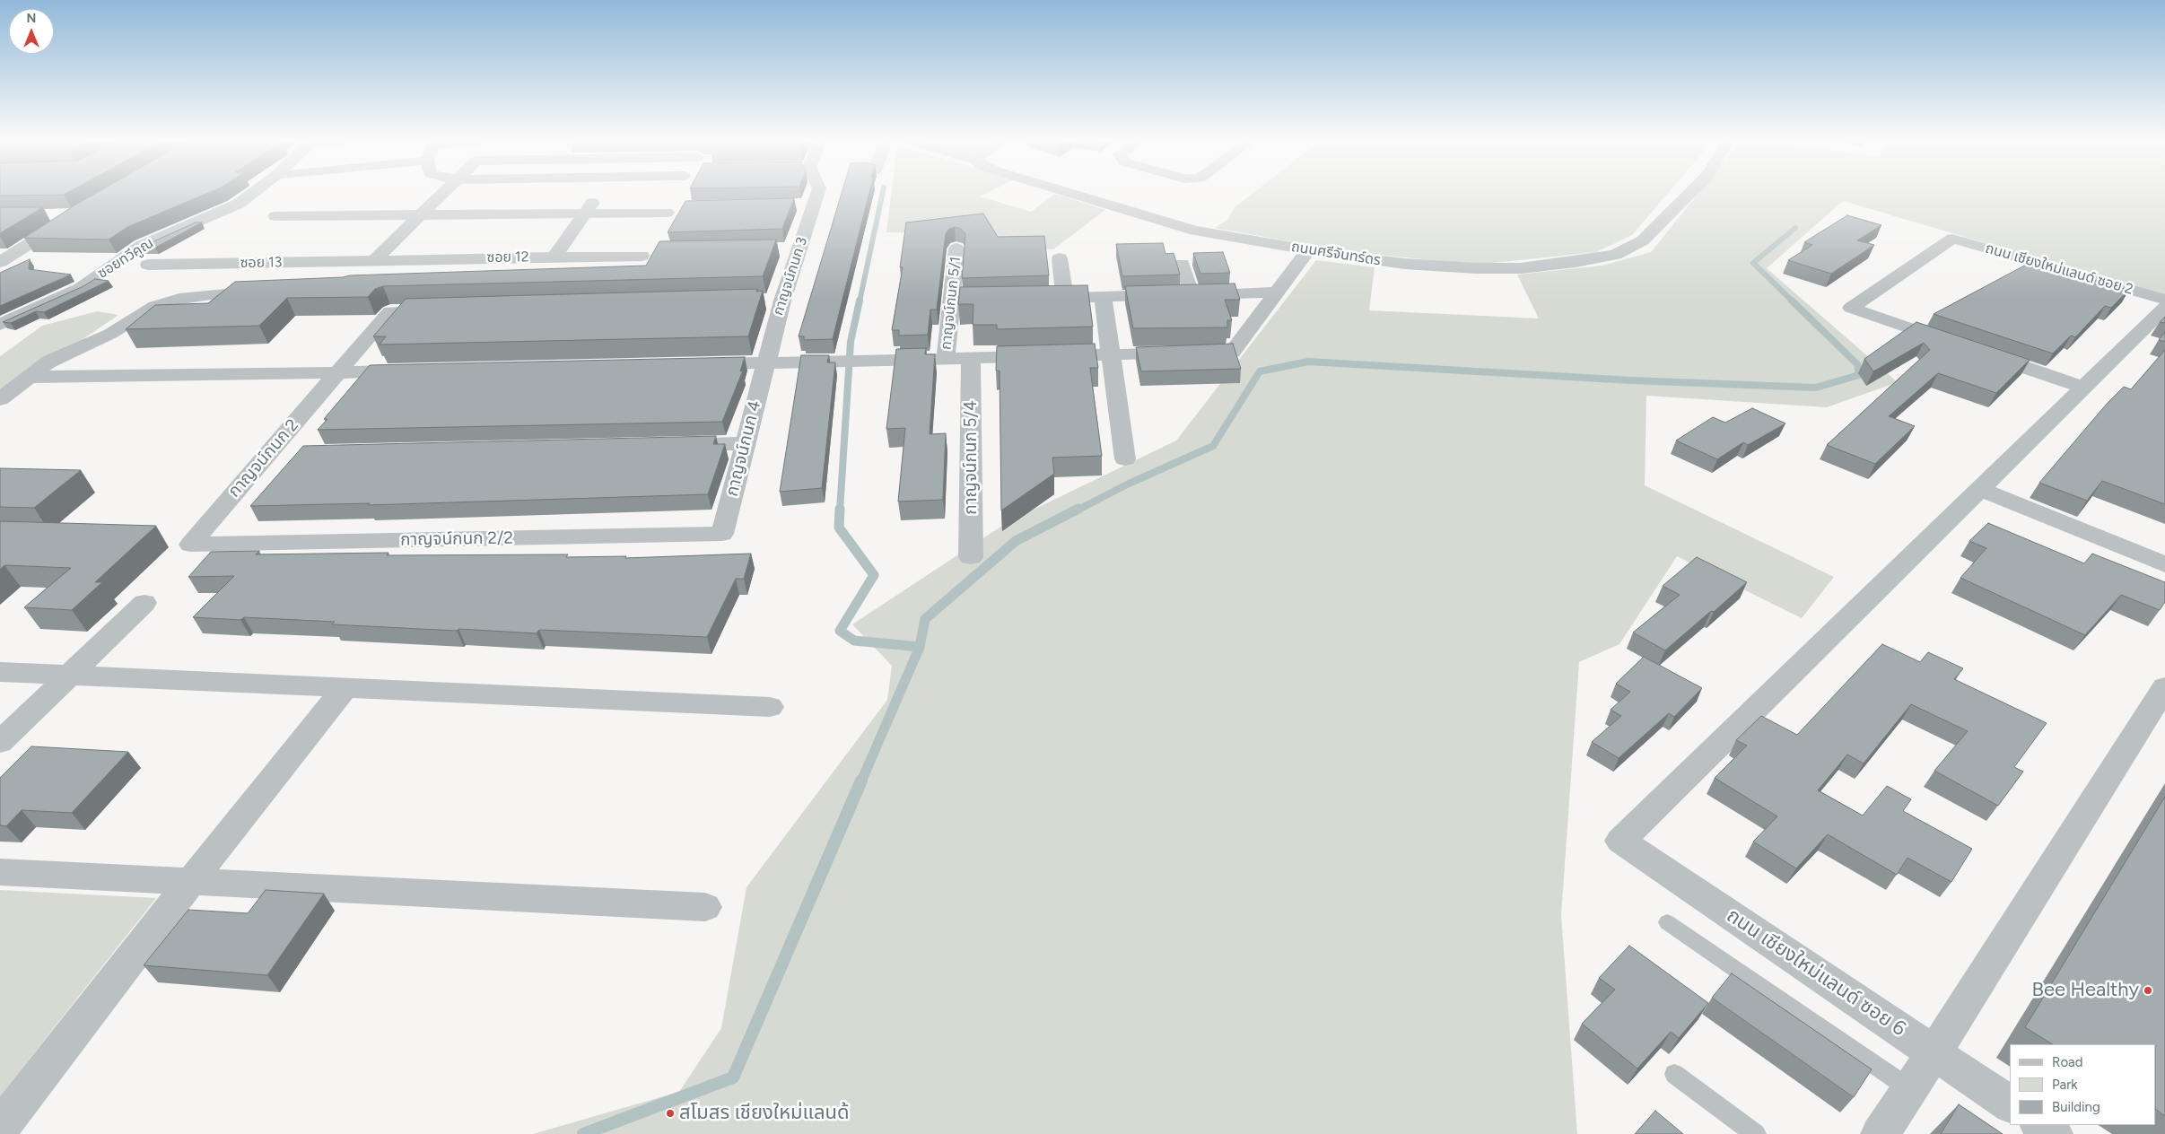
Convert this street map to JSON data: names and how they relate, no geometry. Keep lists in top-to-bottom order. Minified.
{"streets":{"street":["ถนนศรีจันทร์ดร","ซอย 12","ซอยทวีคูณ","ซอย 13","ถนน เชียงใหม่แลนด์ ซอย 2","กาญจน์กนก 3","กาญจน์กนก 5/1","กาญจน์กนก 4","กาญจน์กนก 5/4","กาญจน์กนก 2","กาญจน์กนก 2/2","ถนน เชียงใหม่แลนด์ ซอย 6"]},"crossings":[["ซอย 12","ซอย 13"],["กาญจน์กนก 3","กาญจน์กนก 4"],["กาญจน์กนก 4","กาญจน์กนก 2/2"],["กาญจน์กนก 2","กาญจน์กนก 2/2"]],"places":["Bee Healthy","สโมสร เชียงใหม่แลนด้"],"legend":["Road","Park","Building"],"north":"top"}
